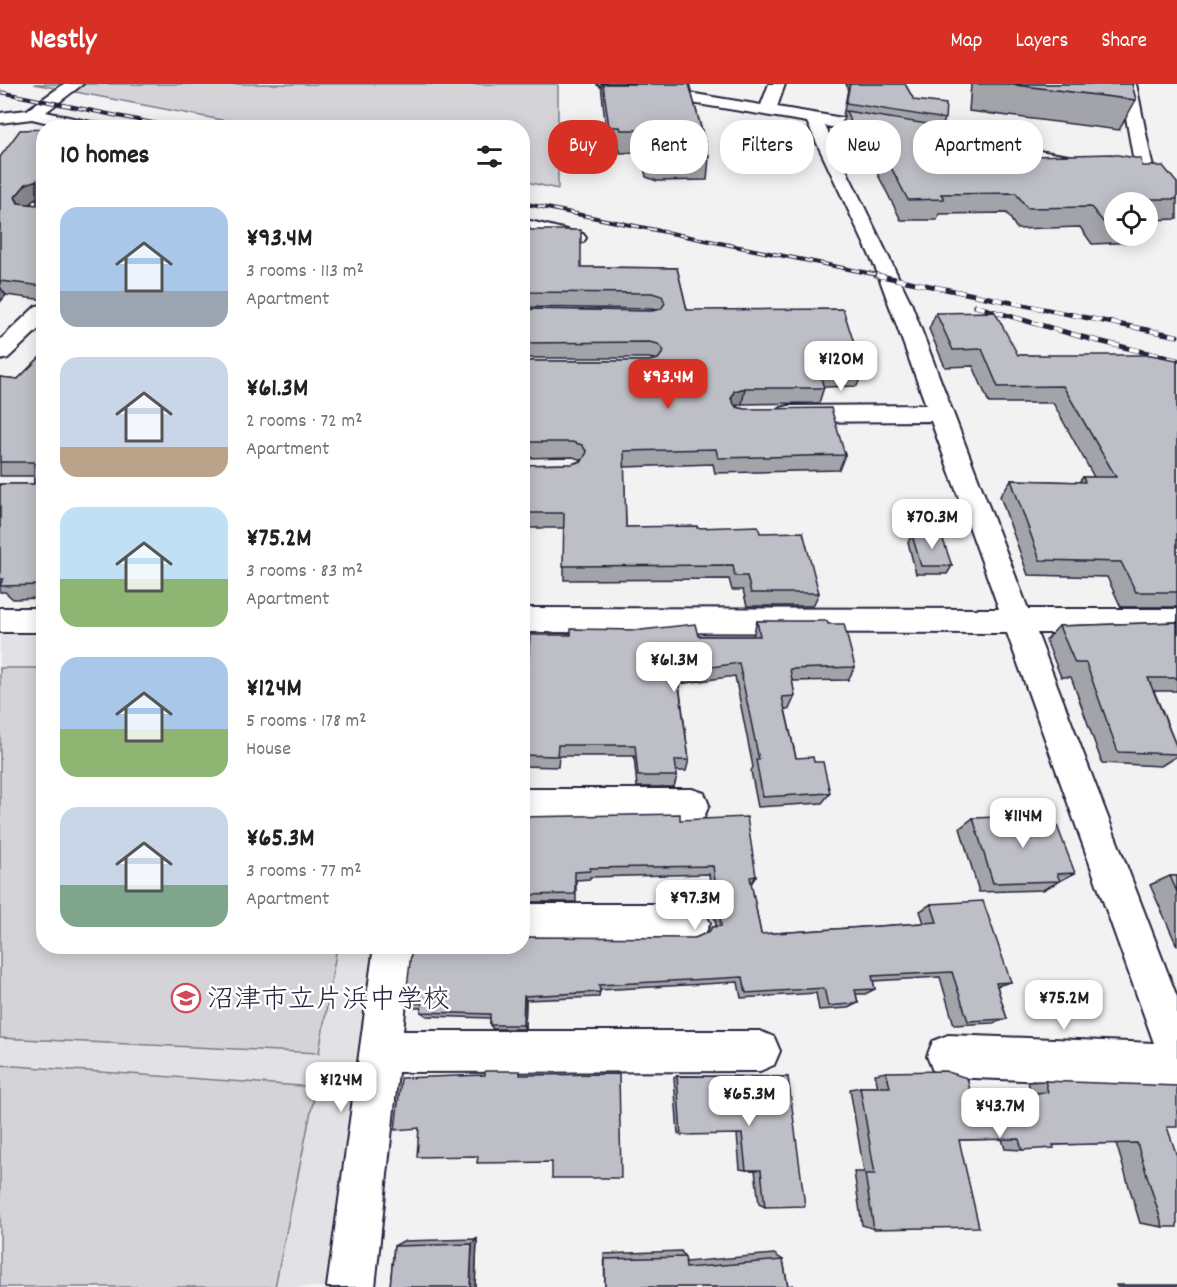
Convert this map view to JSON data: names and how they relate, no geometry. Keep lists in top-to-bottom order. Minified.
{"places":{"school or university":["沼津市立片浜中学校"]},"page":{"header":"Nestly","nav":["Map","Layers","Share"],"chip":["Buy","Rent","Filters","New","Apartment"],"heading":"10 homes","list":[{"name":"¥93.4M","note":"3 rooms · 113 m² · Apartment"},{"name":"¥61.3M","note":"2 rooms · 72 m² · Apartment"},{"name":"¥75.2M","note":"3 rooms · 83 m² · Apartment"},{"name":"¥124M","note":"5 rooms · 178 m² · House"},{"name":"¥65.3M","note":"3 rooms · 77 m² · Apartment"}],"price":["¥120M","¥93.4M","¥70.3M","¥61.3M","¥114M","¥97.3M","¥75.2M","¥124M","¥65.3M","¥43.7M"]}}
